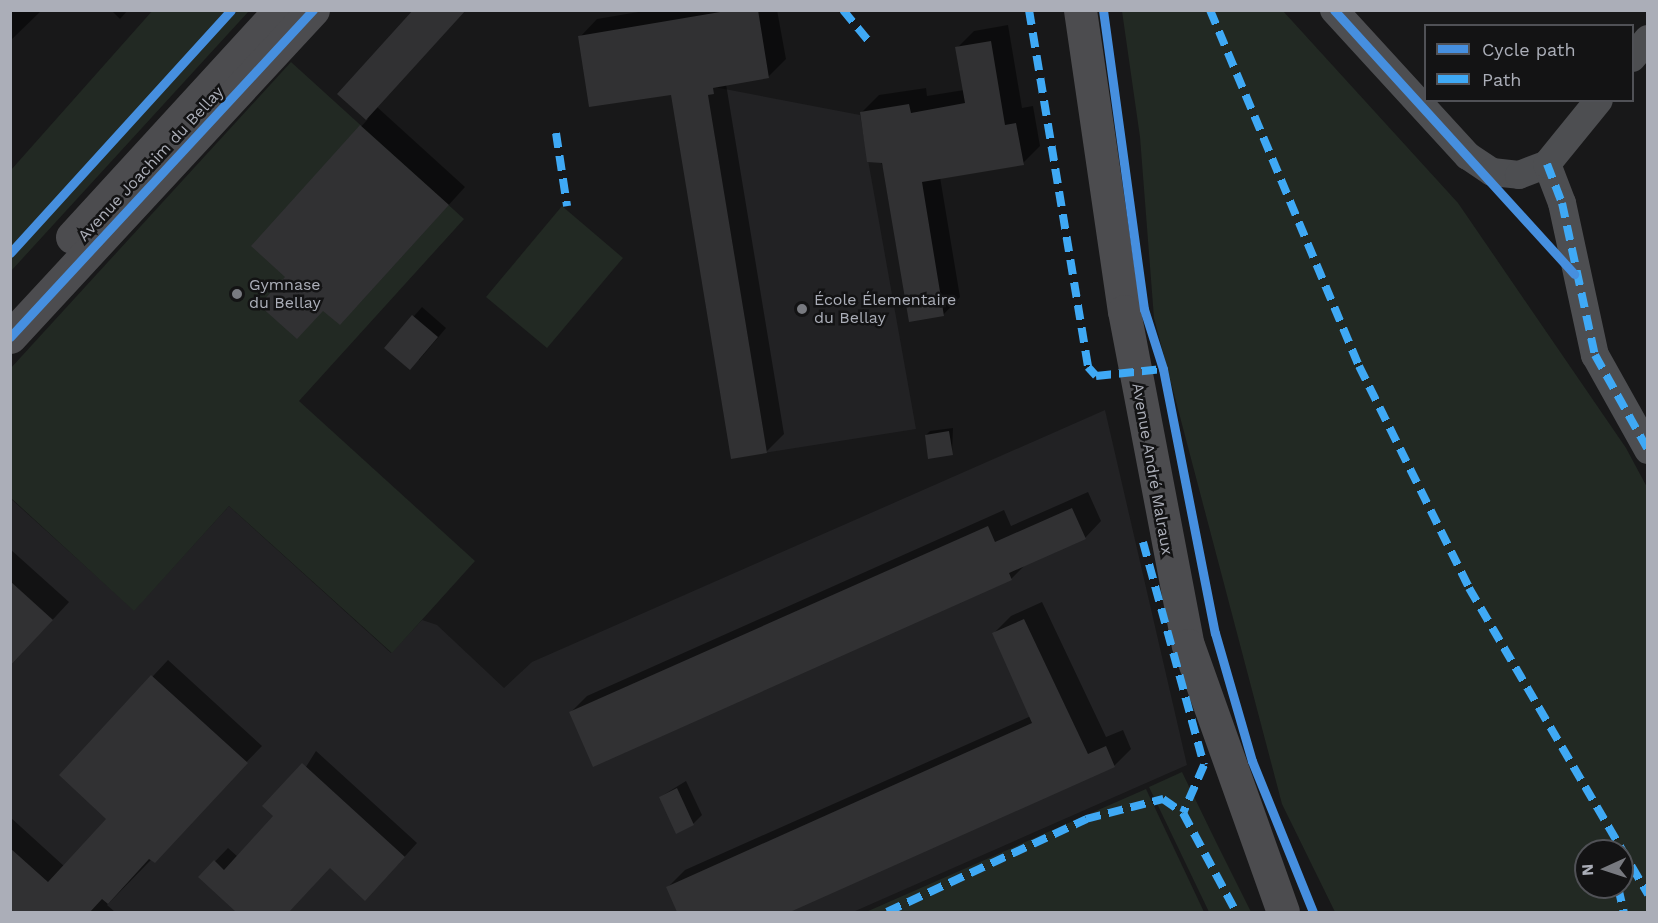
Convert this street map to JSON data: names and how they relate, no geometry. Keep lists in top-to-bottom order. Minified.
{"streets":{"main road":["Avenue Joachim du Bellay","Avenue André Malraux"]},"places":["Gymnase du Bellay","École Élementaire du Bellay"],"legend":["Cycle path","Path"],"north":"left"}
